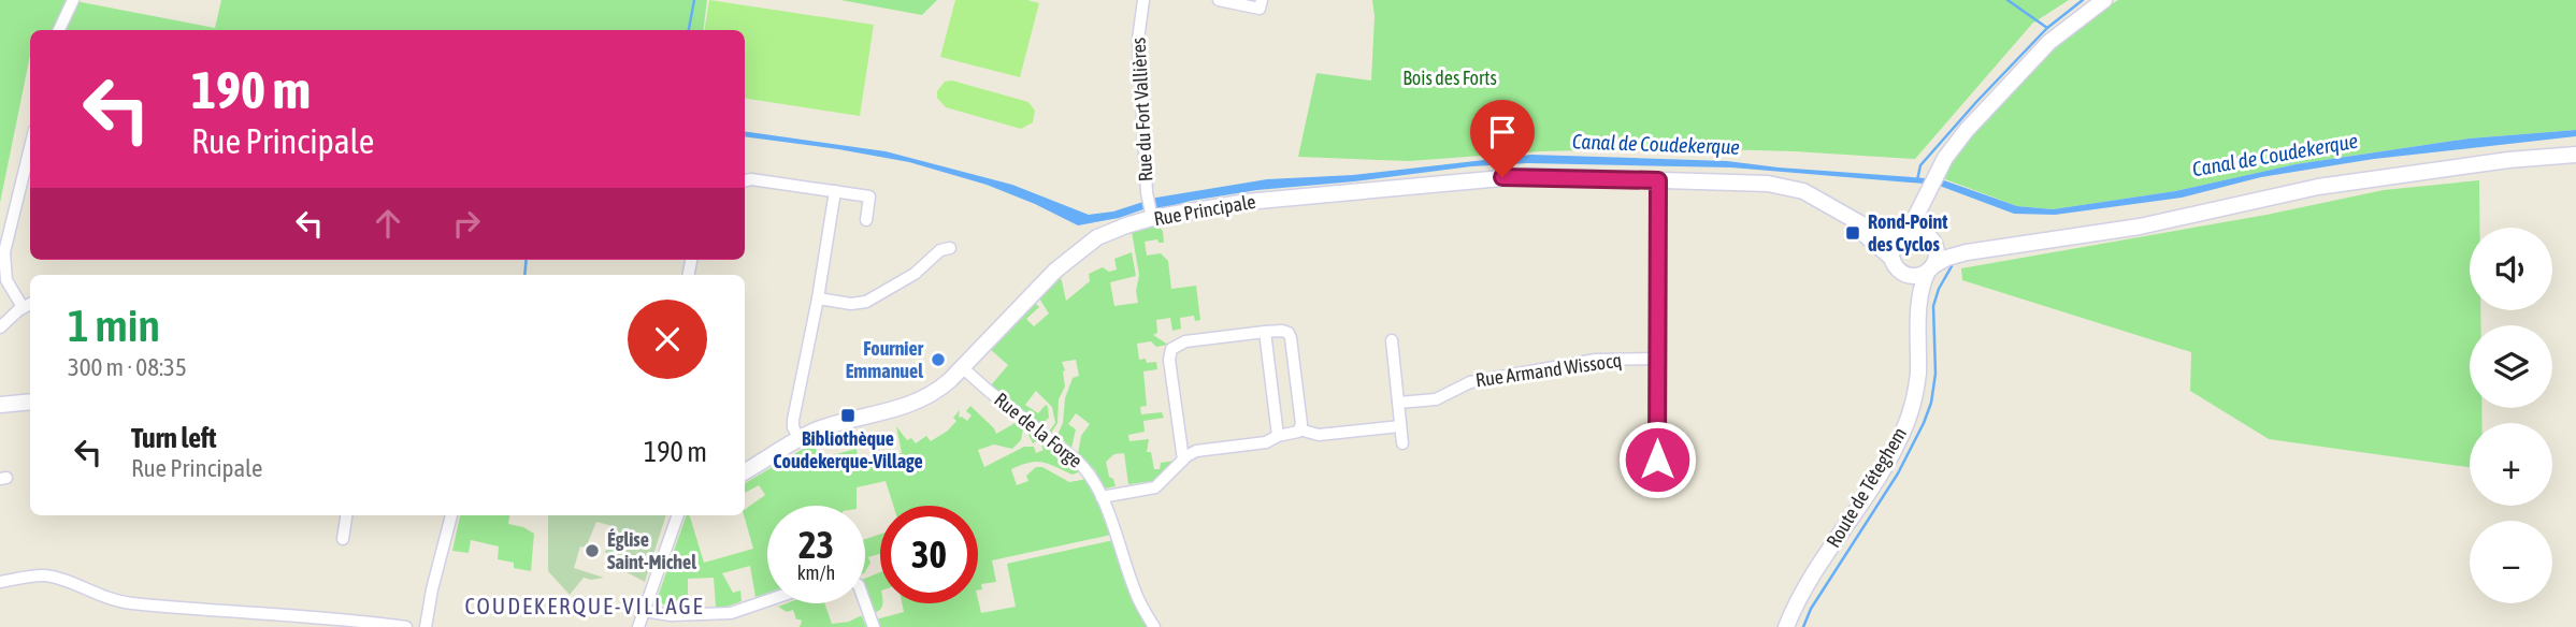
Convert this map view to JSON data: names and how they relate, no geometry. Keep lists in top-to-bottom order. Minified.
{"streets":{"street":["Rue du Fort Vallières","Rue Principale","Rue Armand Wissocq","Rue de la Forge","Route de Téteghem"]},"crossings":[["Rue du Fort Vallières","Rue Principale"],["Rue Principale","Rue de la Forge"],["Rue Principale","Route de Téteghem"]],"districts":["COUDEKERQUE-VILLAGE"],"water":["Canal de Coudekerque"],"parks":["Bois des Forts"],"places":{"transit":["Rond-Point des Cyclos","Bibliothèque Coudekerque-Village"],"other":["Fournier Emmanuel","Église Saint-Michel"]},"page":{"turn":["190 m","Rue Principale"],"map_buttons":["+","−"],"heading":["1 min","300 m · 08:35"],"list":[{"name":"Turn left","note":"Rue Principale","value":"190 m"}],"speed":"23 km/h","limit":"30"}}
